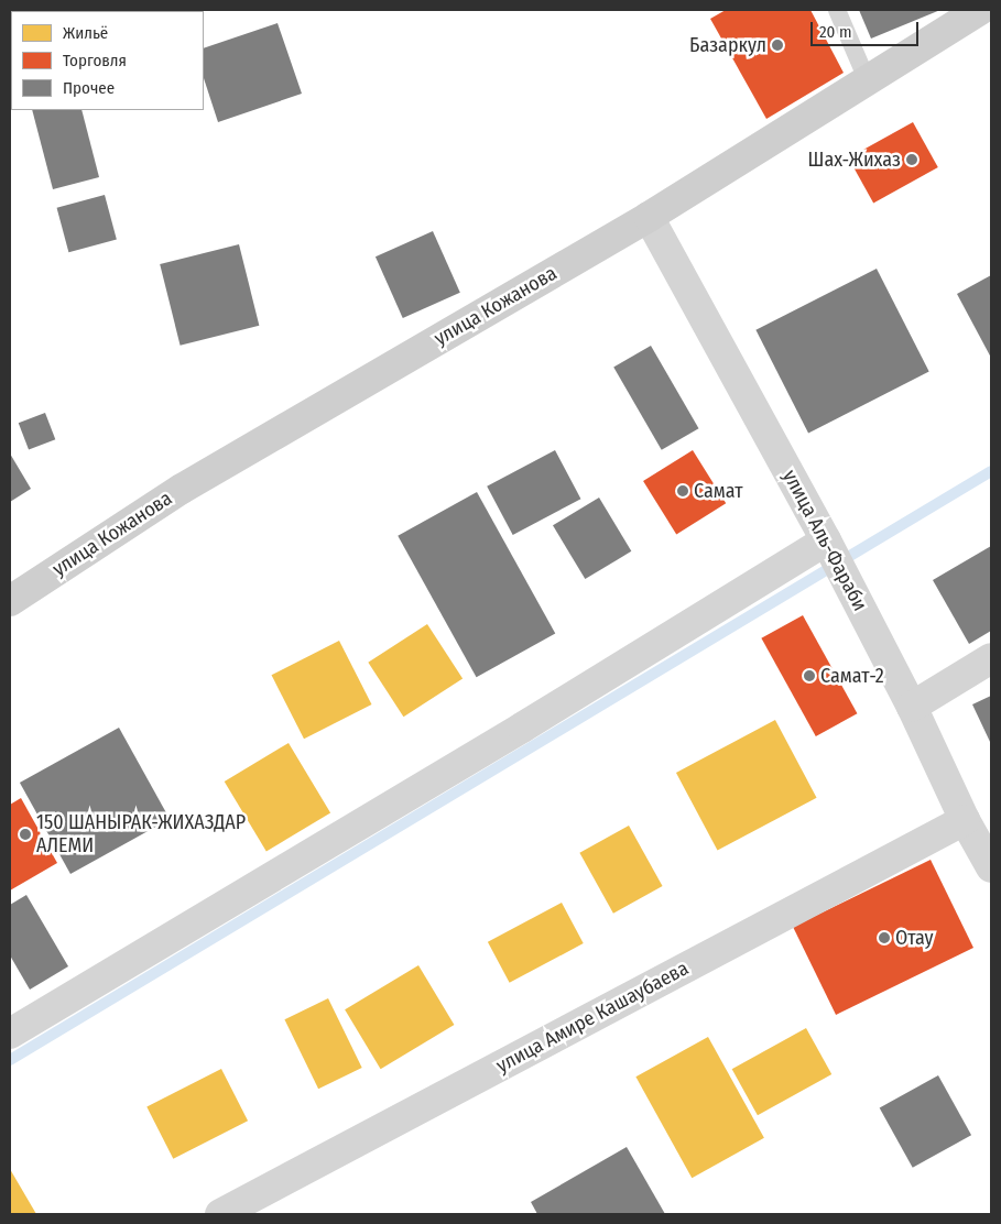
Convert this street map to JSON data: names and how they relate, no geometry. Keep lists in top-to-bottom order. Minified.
{"streets":{"main road":["улица Кожанова"],"street":["улица Аль-Фараби","улица Амире Кашаубаева"]},"crossings":[["улица Кожанова","улица Аль-Фараби"],["улица Аль-Фараби","улица Амире Кашаубаева"]],"places":["Базаркул","Шах-Жихаз","Самат","Самат-2","150 ШАНЫРАК-ЖИХАЗДАР АЛЕМИ","Отау"],"legend":["Жильё","Торговля","Прочее"],"scale_bar":"20 m"}
